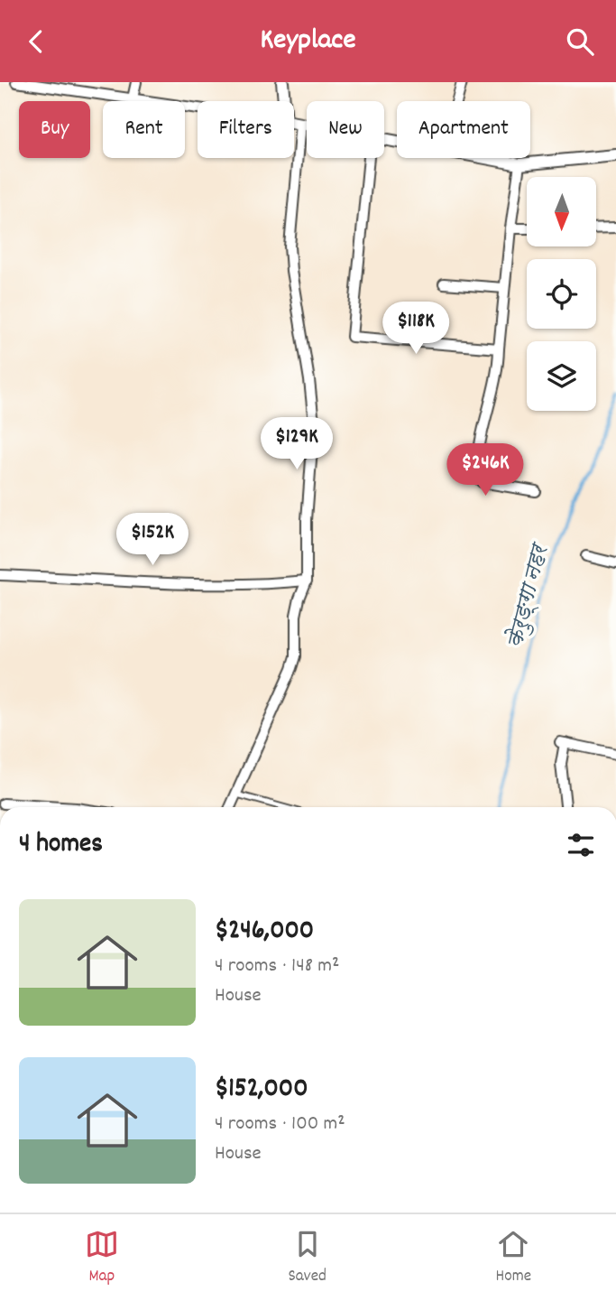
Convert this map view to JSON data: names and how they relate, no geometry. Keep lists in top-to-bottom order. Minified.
{"water":["केेरुङ्गा नहर"],"north":"bottom","page":{"header":"Keyplace","chip":["Buy","Rent","Filters","New","Apartment"],"price":["$118K","$129K","$246K","$152K"],"heading":"4 homes","list":[{"name":"$246,000","note":"4 rooms · 148 m² · House"},{"name":"$152,000","note":"4 rooms · 100 m² · House"}],"tabs":["Map","Saved","Home"]}}
